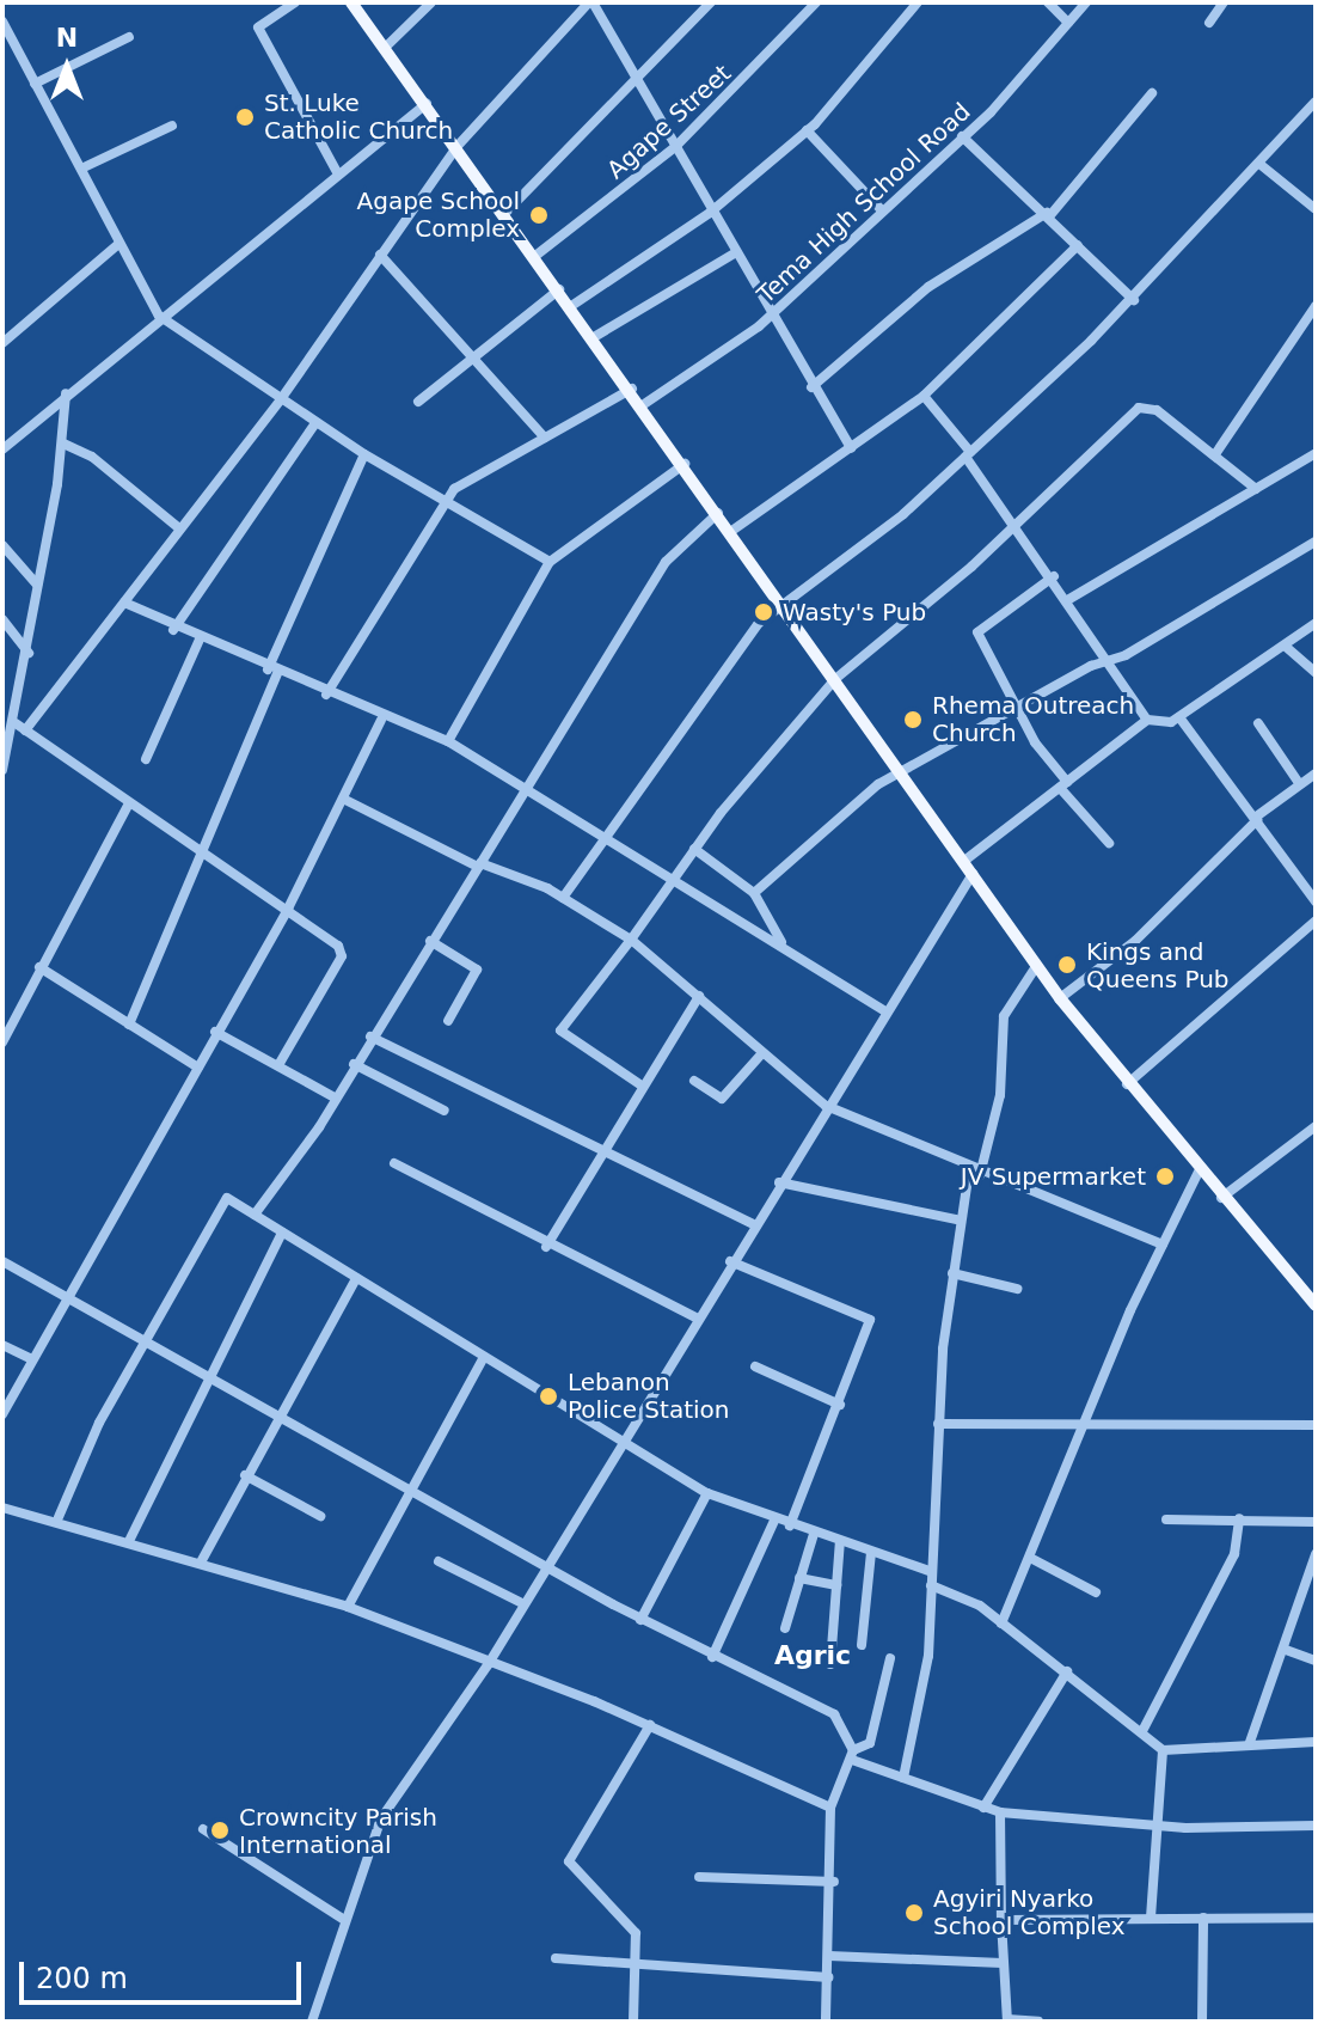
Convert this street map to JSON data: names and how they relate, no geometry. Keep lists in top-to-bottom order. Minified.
{"streets":{"street":["Agape Street","Tema High School Road"]},"districts":["Agric"],"places":["St. Luke Catholic Church","Agape School Complex","Wasty's Pub","Rhema Outreach Church","Kings and Queens Pub","JV Supermarket","Lebanon Police Station","Crowncity Parish International","Agyiri Nyarko School Complex"],"scale_bar":"200 m","north":"top"}
